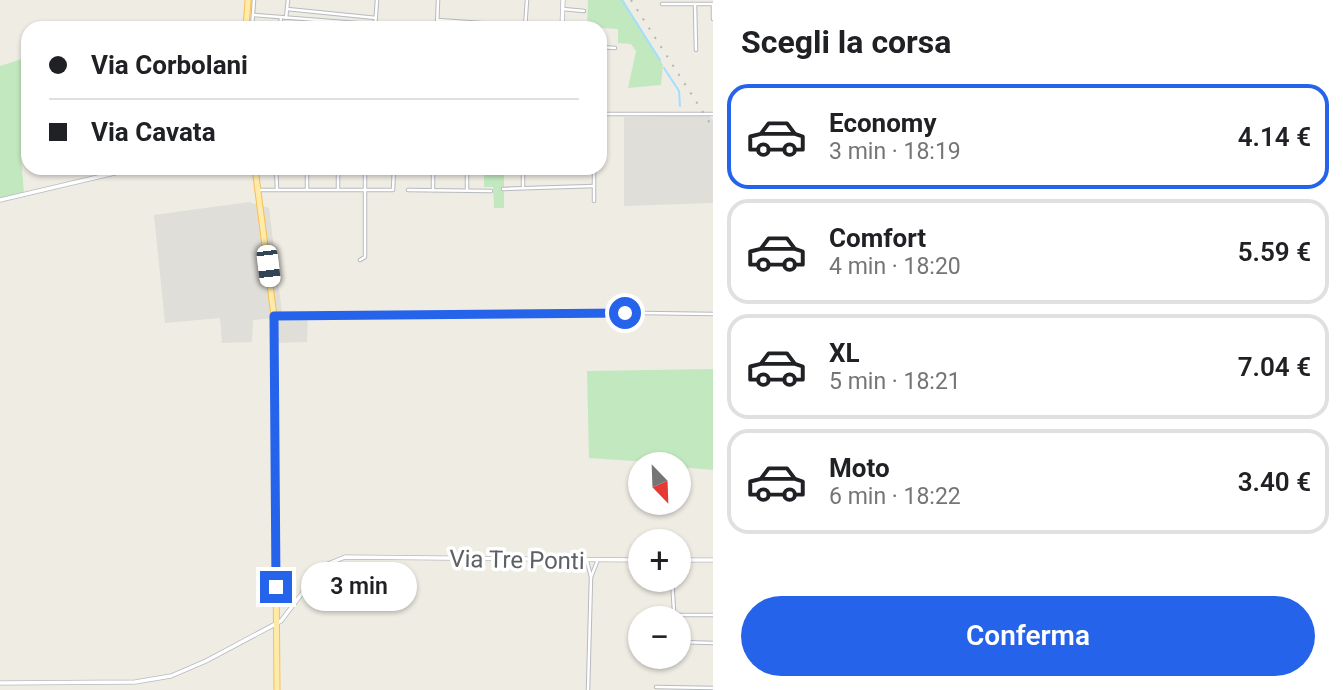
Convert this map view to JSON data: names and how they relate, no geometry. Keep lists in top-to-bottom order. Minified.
{"streets":{"street":["Via Tre Ponti"]},"north":"bottom right","page":{"heading":"Scegli la corsa","banner":["Via Corbolani","Via Cavata"],"list":[{"name":"Economy","note":"3 min · 18:19","value":"4.14 €"},{"name":"Comfort","note":"4 min · 18:20","value":"5.59 €"},{"name":"XL","note":"5 min · 18:21","value":"7.04 €"},{"name":"Moto","note":"6 min · 18:22","value":"3.40 €"}],"map_buttons":["+","−"],"bubble":"3 min","buttons":"Conferma"}}
